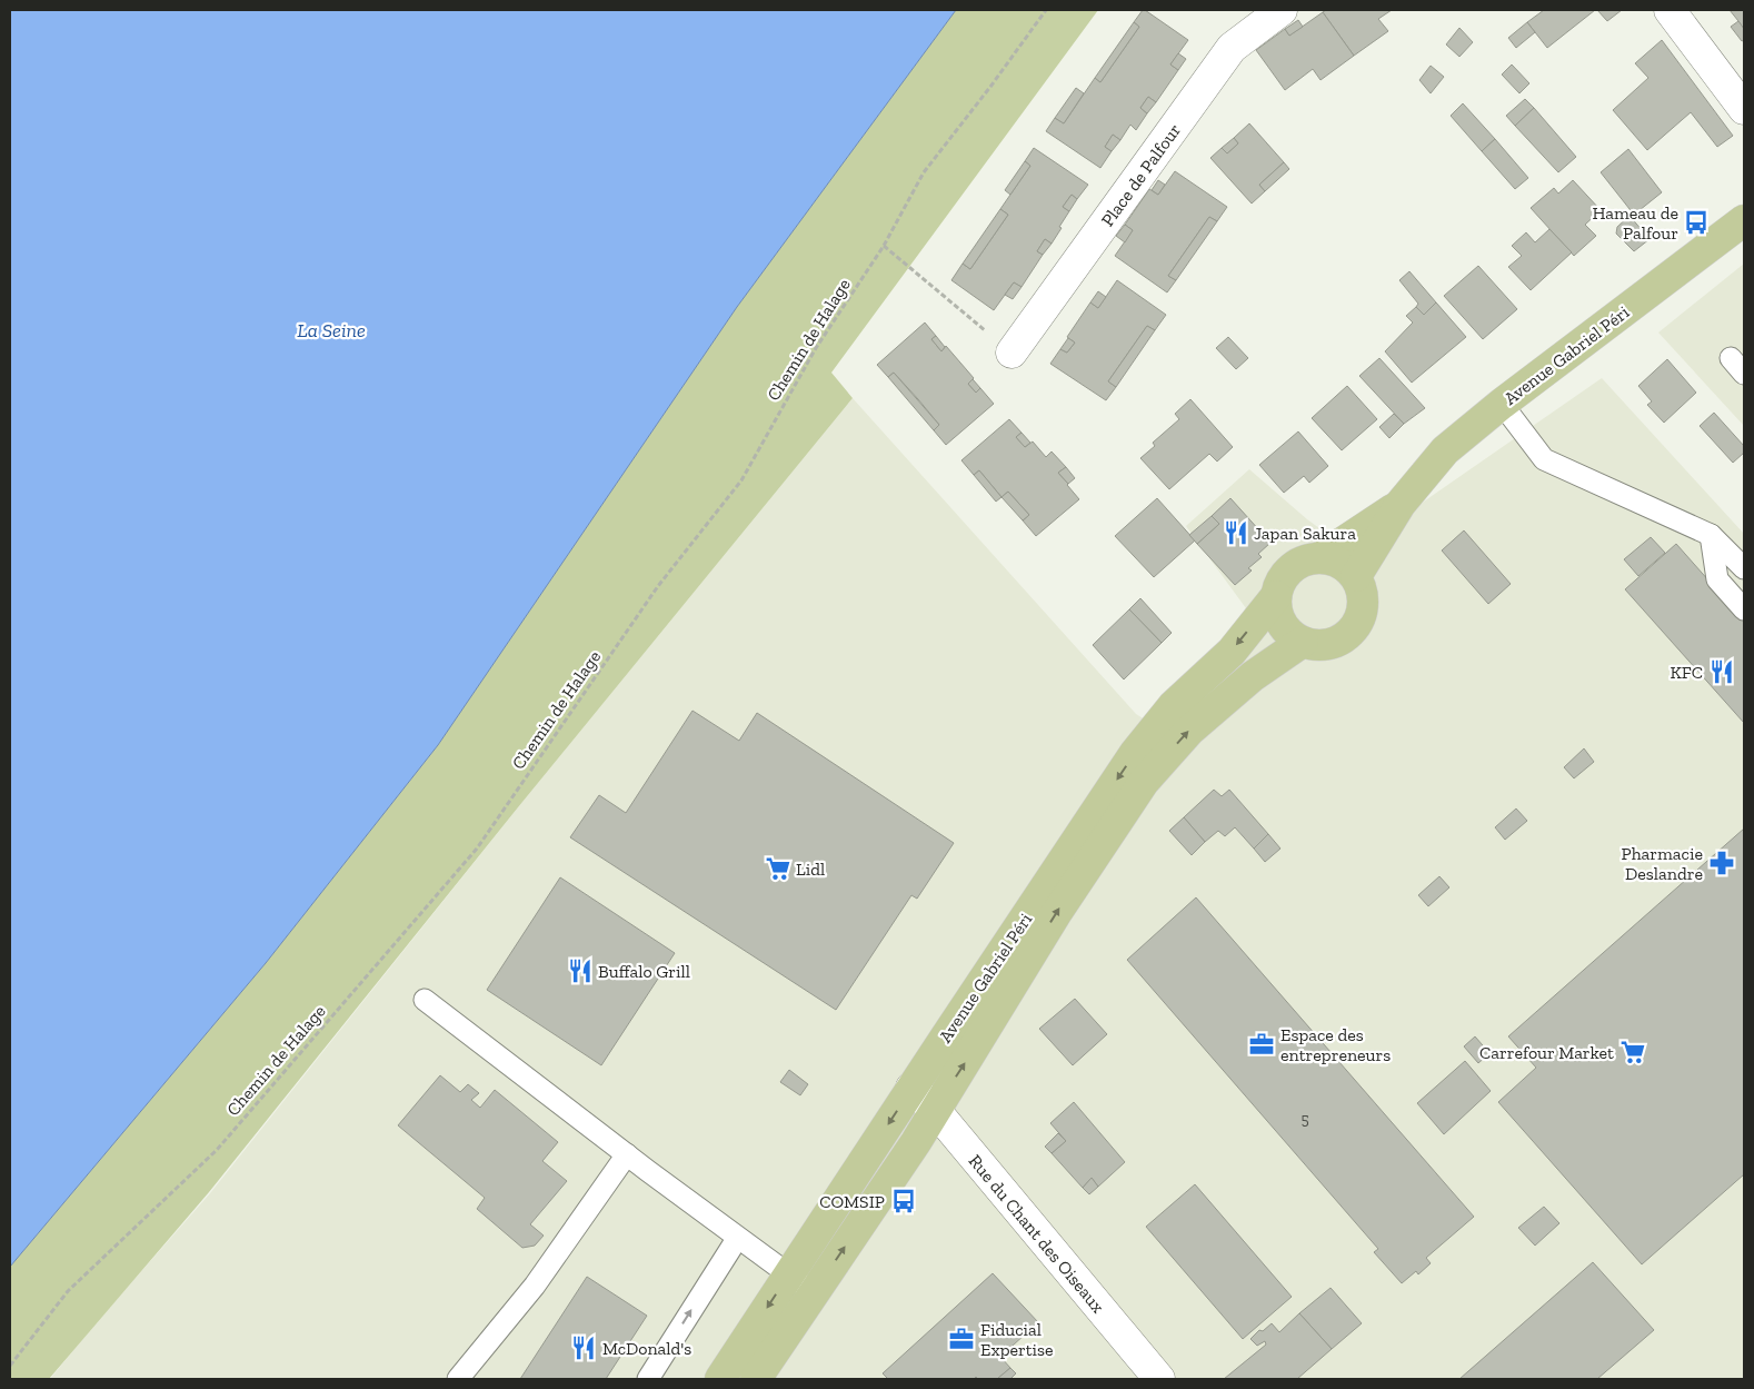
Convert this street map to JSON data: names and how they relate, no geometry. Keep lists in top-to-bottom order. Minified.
{"streets":{"main road":["Avenue Gabriel Péri"],"street":["Place de Palfour","Rue du Chant des Oiseaux"],"path":["Chemin de Halage"]},"crossings":[["Avenue Gabriel Péri","Rue du Chant des Oiseaux"]],"water":["La Seine"],"places":{"bus stop":["Hameau de Palfour","COMSIP"],"restaurant":["Japan Sakura","KFC","Buffalo Grill","McDonald's"],"pharmacy":["Pharmacie Deslandre"],"supermarket":["Lidl","Carrefour Market"],"office":["Espace des entrepreneurs","Fiducial Expertise"]},"house_numbers":["5"]}
